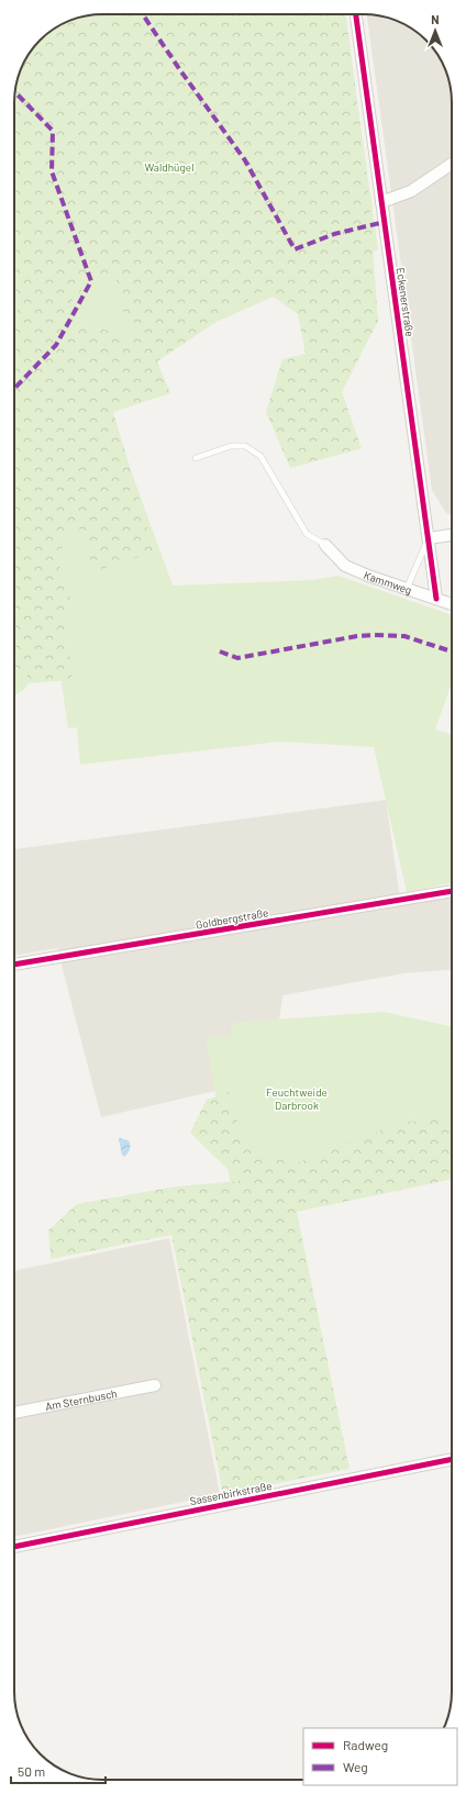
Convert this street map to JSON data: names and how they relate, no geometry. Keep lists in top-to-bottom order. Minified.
{"streets":{"street":["Eckenerstraße","Kammweg","Goldbergstraße","Am Sternbusch","Sassenbirkstraße"]},"crossings":[["Eckenerstraße","Kammweg"]],"parks":["Waldhügel","Feuchtweide Darbrook"],"legend":["Radweg","Weg"],"scale_bar":"50 m","north":"top"}
